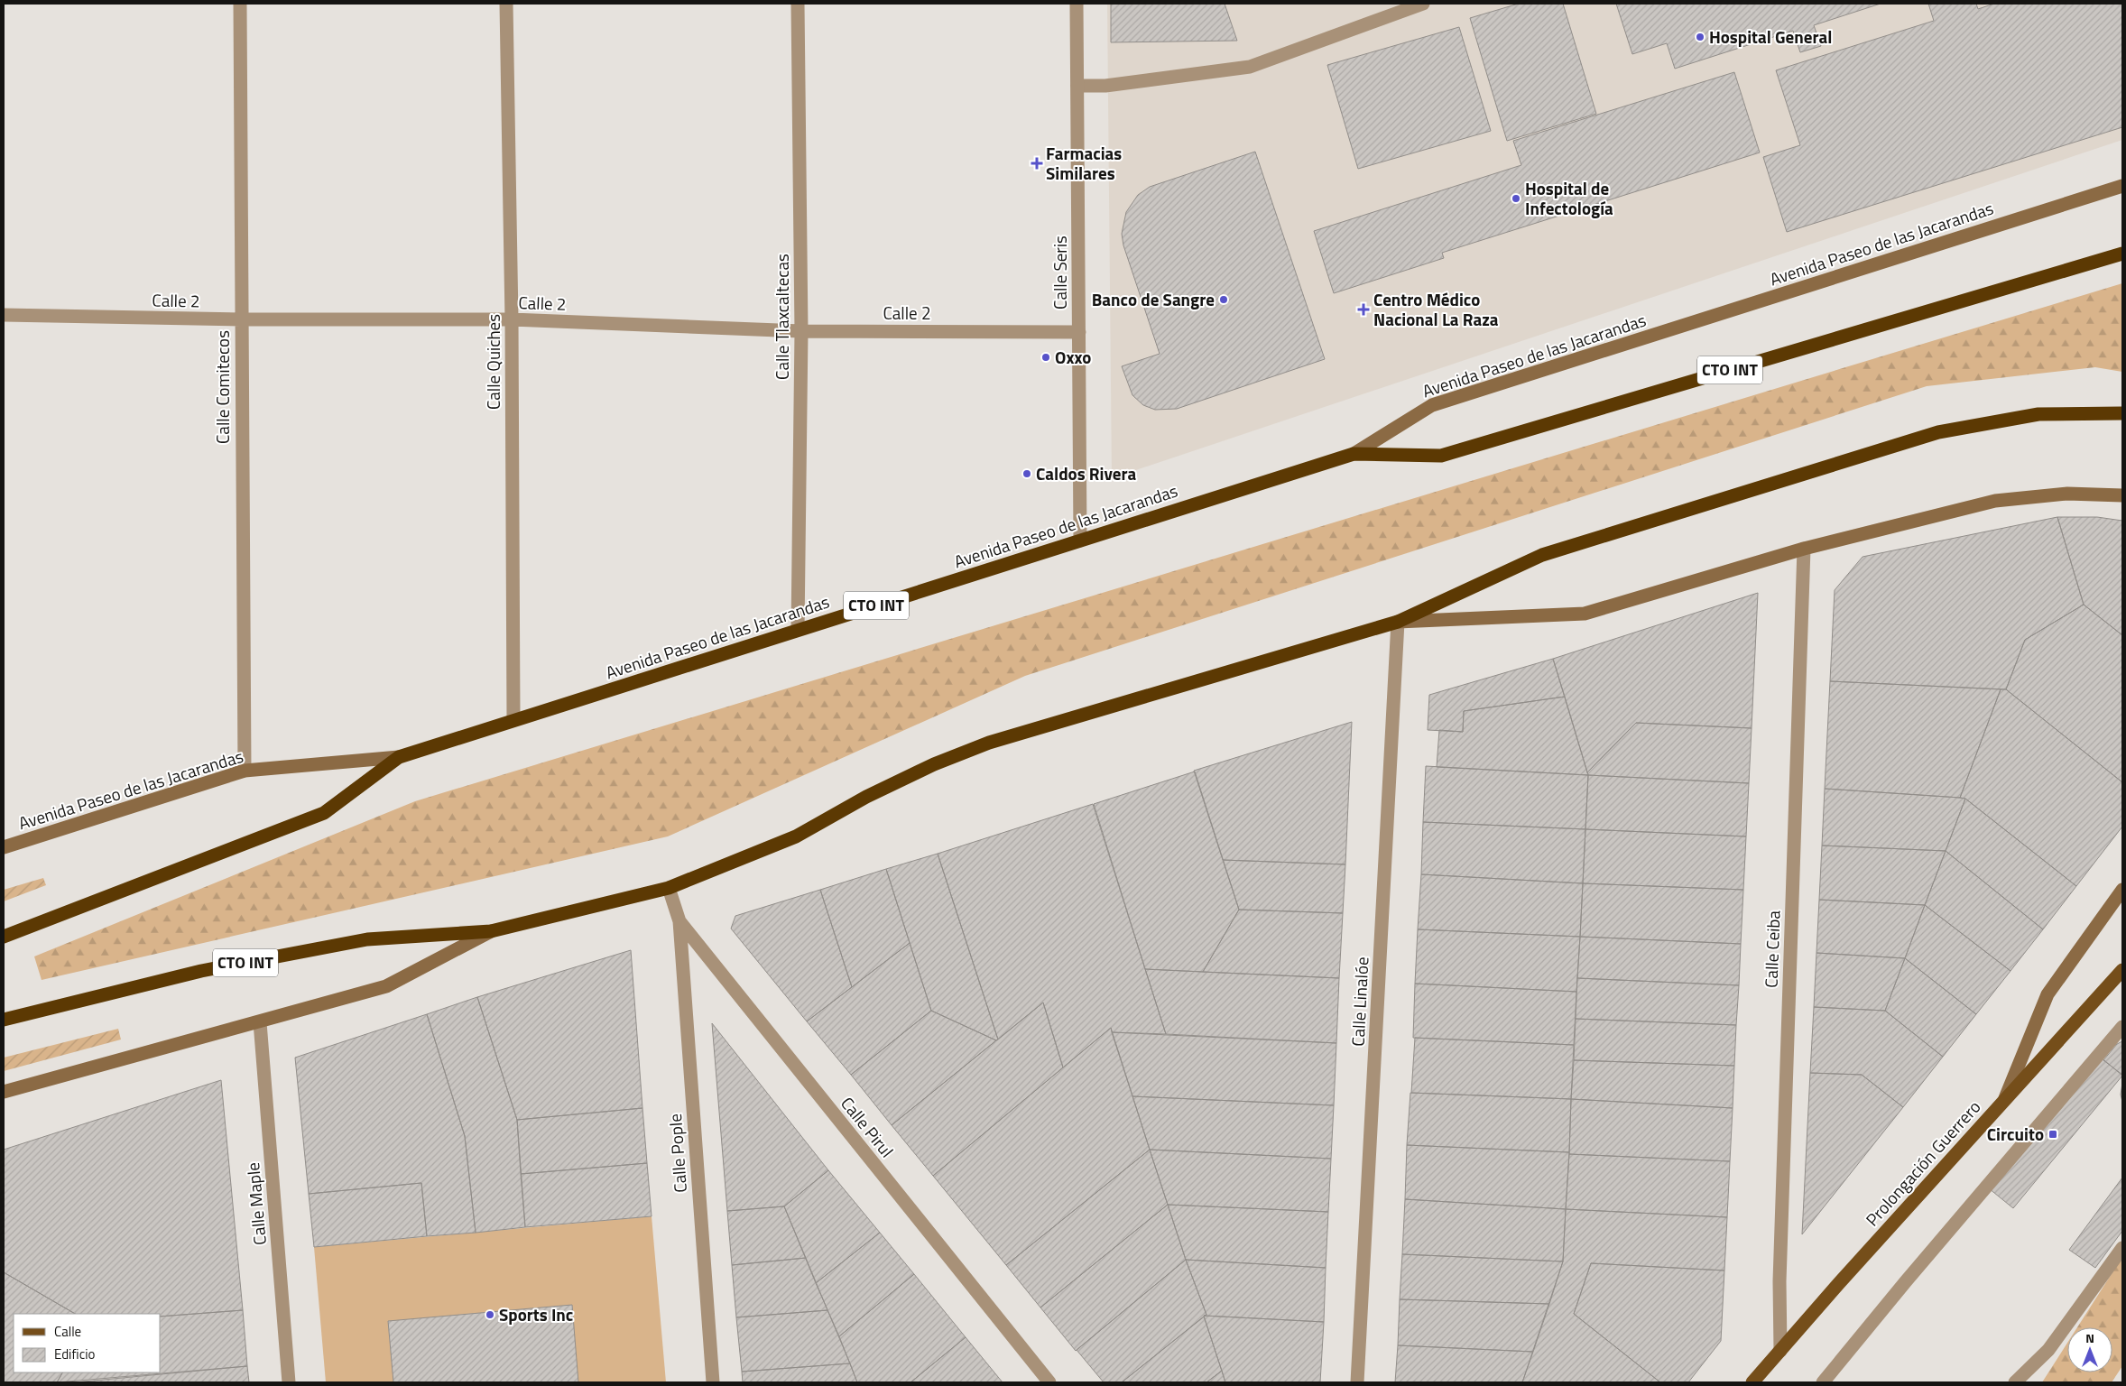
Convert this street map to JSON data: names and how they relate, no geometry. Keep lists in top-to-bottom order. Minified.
{"streets":{"highway":["Avenida Paseo de las Jacarandas","CTO INT"],"main road":["Prolongación Guerrero"],"street":["Calle Seris","Calle 2","Calle Tlaxcaltecas","Calle Quiches","Calle Comitecos","Calle Ceiba","Calle Linalóe","Calle Pirul","Calle Pople","Calle Maple"]},"crossings":[["Avenida Paseo de las Jacarandas","Calle Seris"],["Avenida Paseo de las Jacarandas","Calle Tlaxcaltecas"],["Avenida Paseo de las Jacarandas","Calle Quiches"],["Avenida Paseo de las Jacarandas","CTO INT"],["Avenida Paseo de las Jacarandas","Calle Comitecos"],["Calle Seris","Calle 2"],["Calle 2","Calle Tlaxcaltecas"],["Calle 2","Calle Quiches"],["Calle 2","Calle Comitecos"],["CTO INT","Calle Ceiba"],["CTO INT","Calle Linalóe"],["CTO INT","Calle Pirul"],["CTO INT","Calle Maple"],["Calle Ceiba","Prolongación Guerrero"],["Calle Pirul","Calle Pople"]],"places":{"other":["Hospital General","Hospital de Infectología","Banco de Sangre","Oxxo","Caldos Rivera","Sports Inc"],"health":["Farmacias Similares","Centro Médico Nacional La Raza"],"transit":["Circuito"]},"legend":["Calle","Edificio"],"north":"top"}
